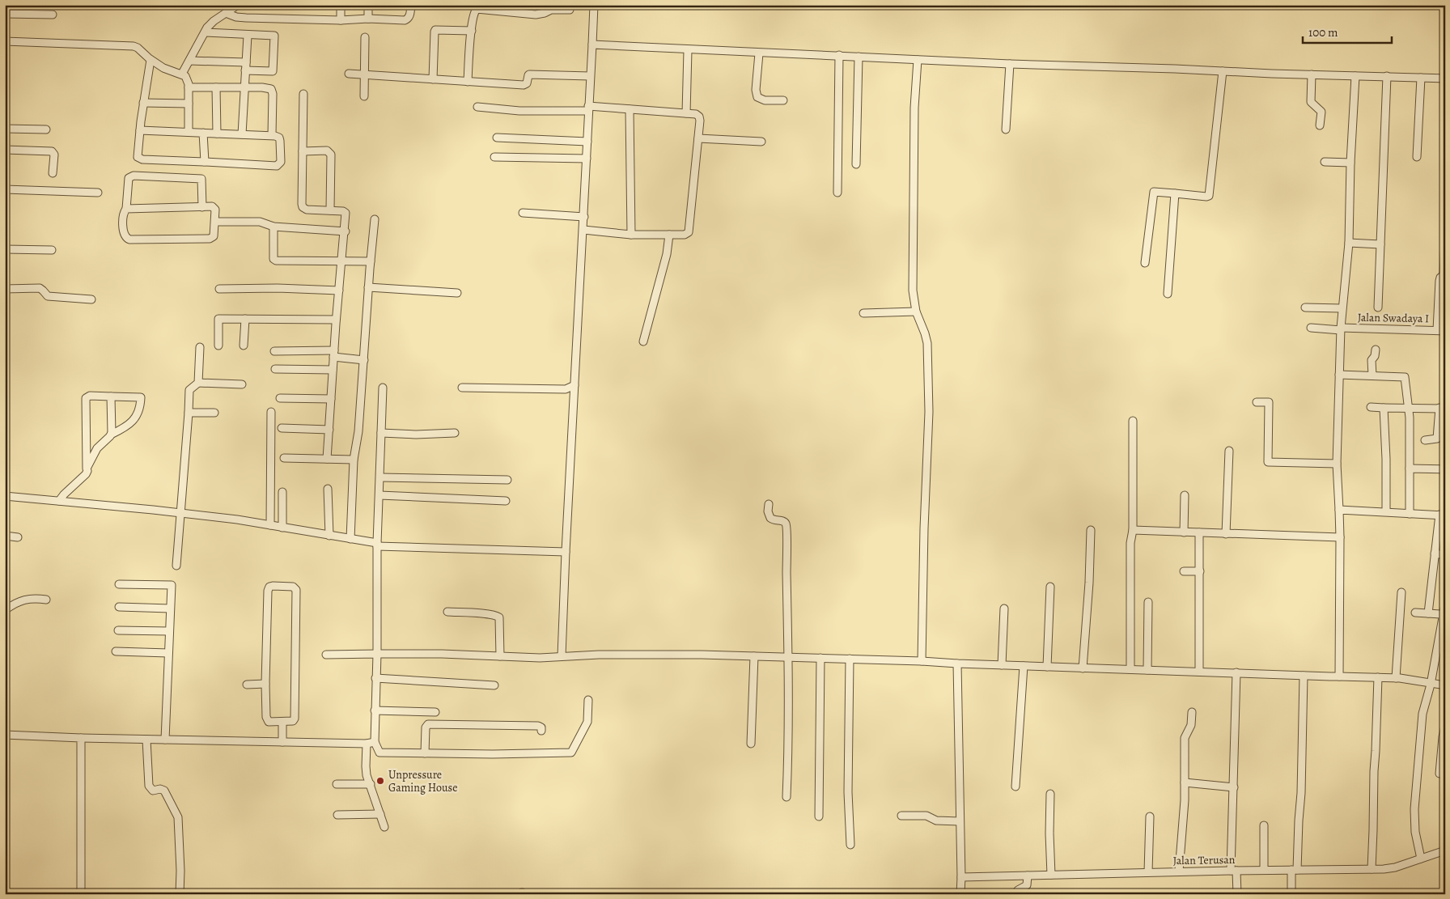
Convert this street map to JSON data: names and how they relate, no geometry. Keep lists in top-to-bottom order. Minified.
{"streets":{"street":["Jalan Swadaya I","Jalan Terusan"]},"places":["Unpressure Gaming House"],"scale_bar":"100 m"}
